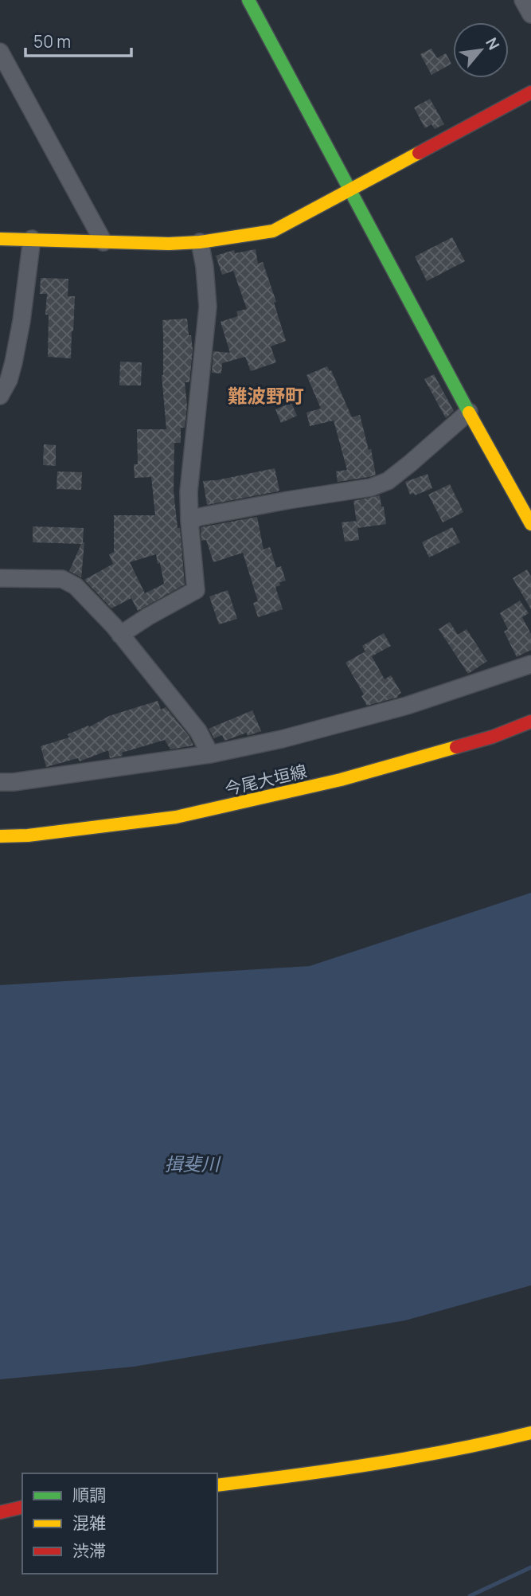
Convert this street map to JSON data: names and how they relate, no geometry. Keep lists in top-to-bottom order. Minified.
{"streets":{"street":["今尾大垣線"]},"districts":["難波野町"],"water":["揖斐川"],"legend":["順調","混雑","渋滞"],"scale_bar":"50 m","north":"top right"}
